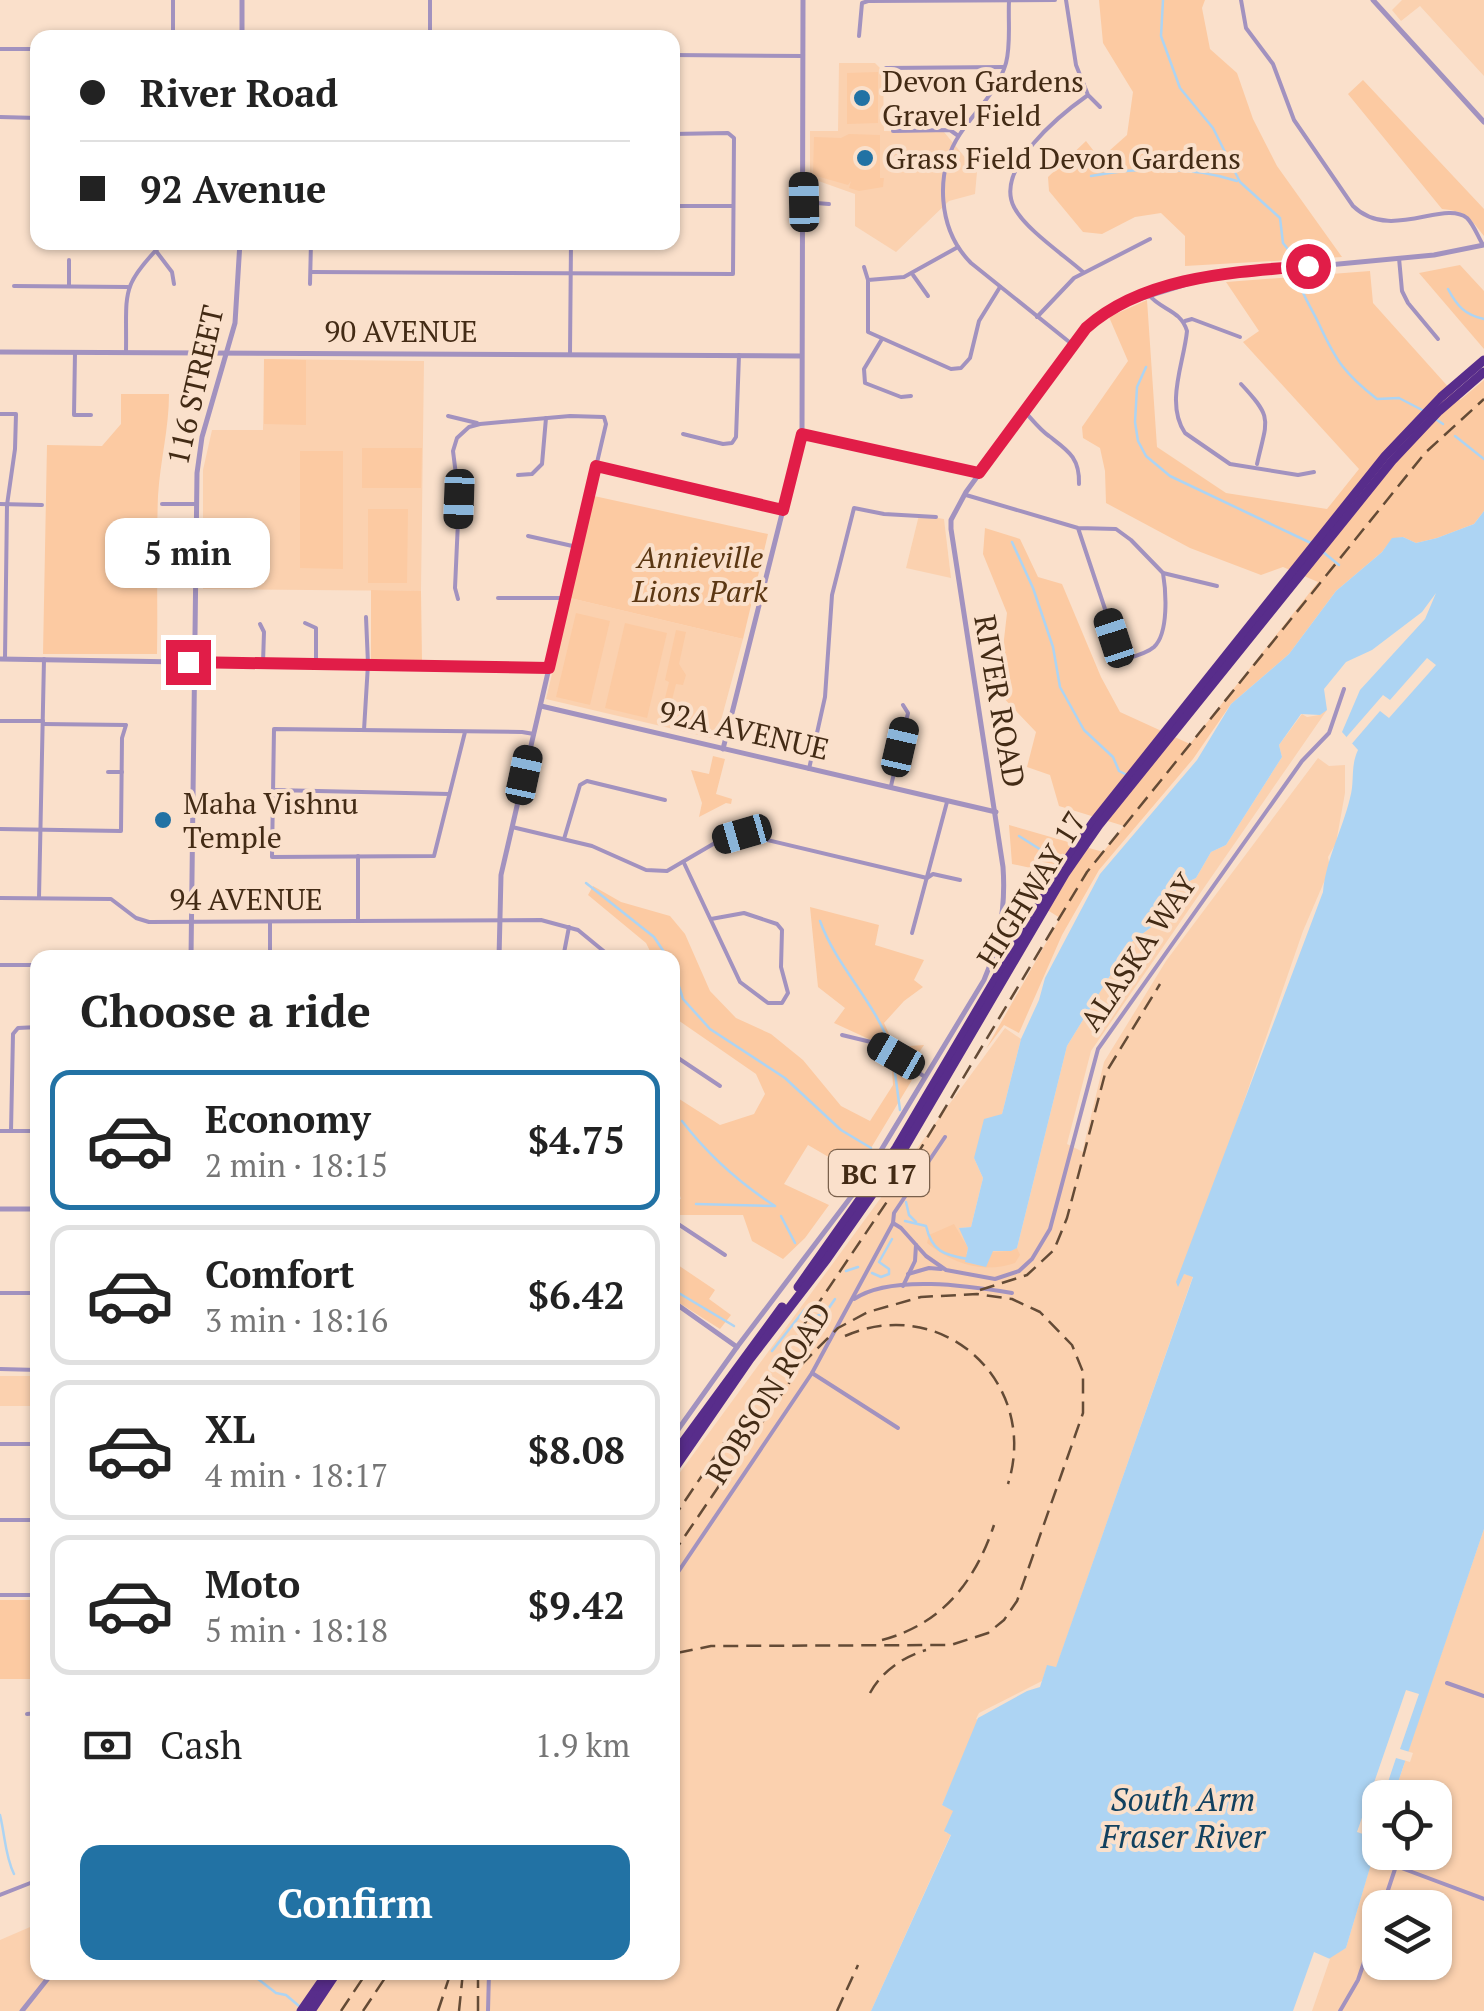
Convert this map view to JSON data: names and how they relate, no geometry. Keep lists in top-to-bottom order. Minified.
{"streets":{"highway":["HIGHWAY 17","BC 17"],"street":["90 AVENUE","116 STREET","RIVER ROAD","92A AVENUE","94 AVENUE","ALASKA WAY","ROBSON ROAD"]},"crossings":[["90 AVENUE","116 STREET"],["116 STREET","94 AVENUE"],["RIVER ROAD","92A AVENUE"]],"water":["South Arm Fraser River"],"parks":["Annieville Lions Park"],"places":["Devon Gardens Gravel Field","Grass Field Devon Gardens","Maha Vishnu Temple"],"page":{"banner":["River Road","92 Avenue"],"bubble":"5 min","heading":"Choose a ride","list":[{"name":"Economy","note":"2 min · 18:15","value":"$4.75"},{"name":"Comfort","note":"3 min · 18:16","value":"$6.42"},{"name":"XL","note":"4 min · 18:17","value":"$8.08"},{"name":"Moto","note":"5 min · 18:18","value":"$9.42"}],"pay":["Cash","1.9 km"],"buttons":"Confirm"}}
